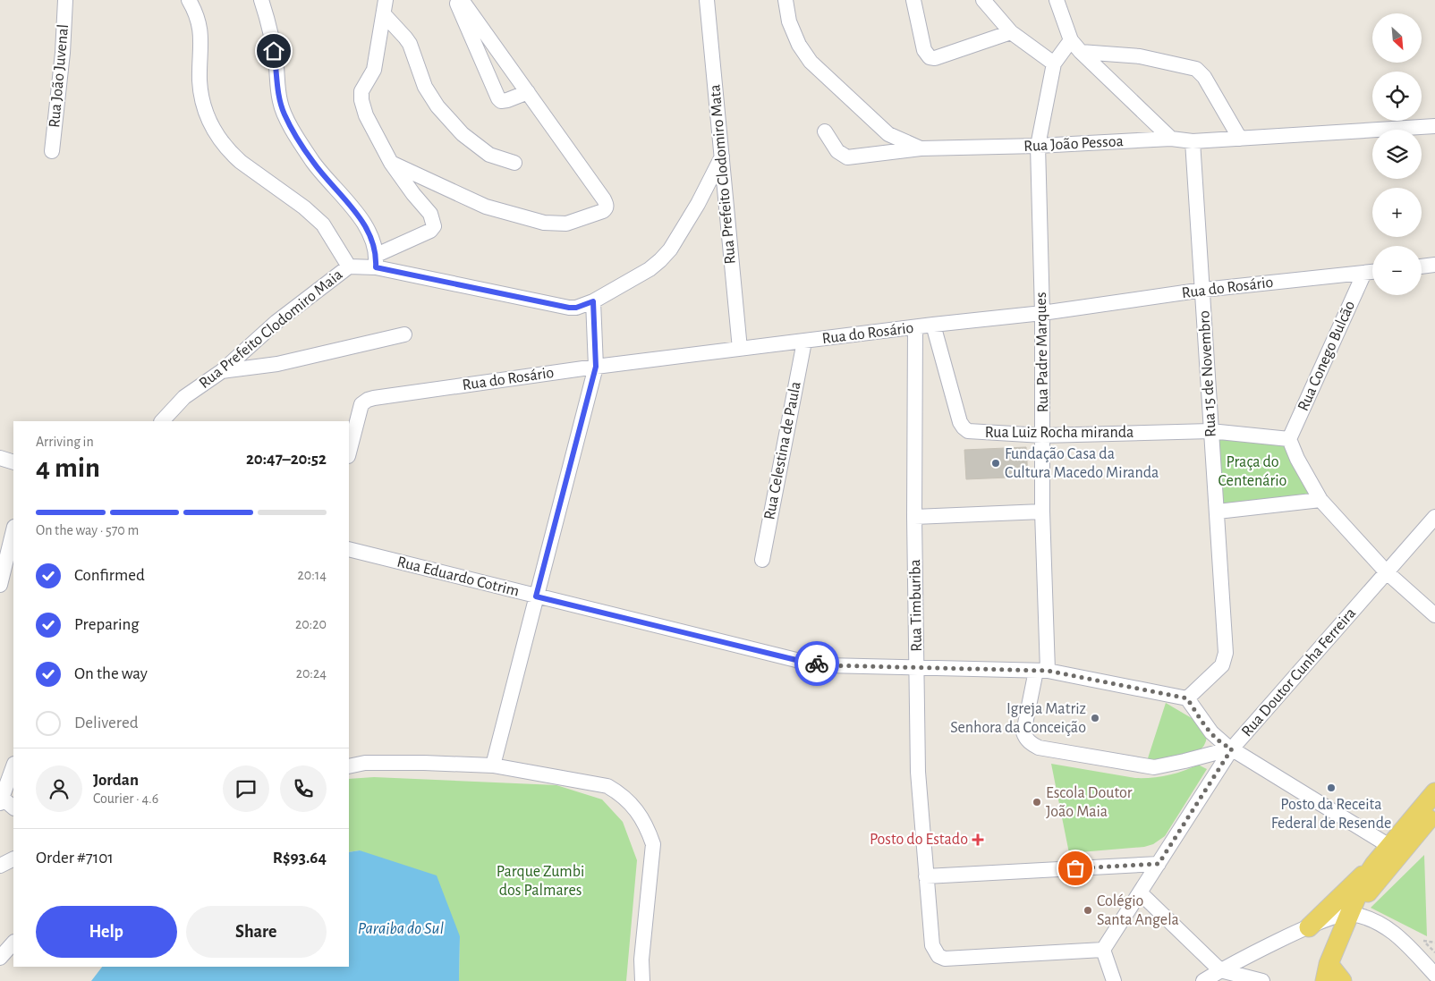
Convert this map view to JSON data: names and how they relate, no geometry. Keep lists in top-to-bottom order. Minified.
{"streets":{"street":["Rua João Juvenal","Rua João Pessoa","Rua Prefeito Clodomiro Mata","Rua do Rosário","Rua Prefeito Clodomiro Maia","Rua Padre Marques","Rua Conego Bulcão","Rua 15 de Novembro","Rua Luiz Rocha miranda","Rua Celestina de Paula","Rua Eduardo Cotrim","Rua Timburiba","Rua Doutor Cunha Ferreira"]},"crossings":[["Rua João Pessoa","Rua Padre Marques"],["Rua João Pessoa","Rua 15 de Novembro"],["Rua Prefeito Clodomiro Mata","Rua do Rosário"],["Rua Prefeito Clodomiro Mata","Rua Prefeito Clodomiro Maia"],["Rua do Rosário","Rua Padre Marques"],["Rua do Rosário","Rua Conego Bulcão"],["Rua do Rosário","Rua 15 de Novembro"],["Rua do Rosário","Rua Luiz Rocha miranda"],["Rua do Rosário","Rua Celestina de Paula"],["Rua do Rosário","Rua Timburiba"],["Rua Padre Marques","Rua Luiz Rocha miranda"],["Rua Padre Marques","Rua Eduardo Cotrim"],["Rua Padre Marques","Rua Doutor Cunha Ferreira"],["Rua 15 de Novembro","Rua Luiz Rocha miranda"],["Rua 15 de Novembro","Rua Eduardo Cotrim"],["Rua Eduardo Cotrim","Rua Timburiba"],["Rua Timburiba","Rua Doutor Cunha Ferreira"]],"water":["Paraiba do Sul"],"parks":["Praça do Centenário","Parque Zumbi dos Palmares"],"places":{"other":["Fundação Casa da Cultura Macedo Miranda","Igreja Matriz Senhora da Conceição","Posto da Receita Federal de Resende","Escola Doutor João Maia","Colégio Santa Angela"],"health":["Posto do Estado"]},"north":"bottom right","page":{"map_buttons":["+","−"],"heading":["4 min","Arriving in","20:47–20:52"],"panel":["Jordan","Courier · 4.6","Order #7101","R$93.64"],"bar":"On the way · 570 m","list":[["Confirmed","20:14"],["Preparing","20:20"],["On the way","20:24"],"Delivered"],"buttons":["Help","Share"]}}
